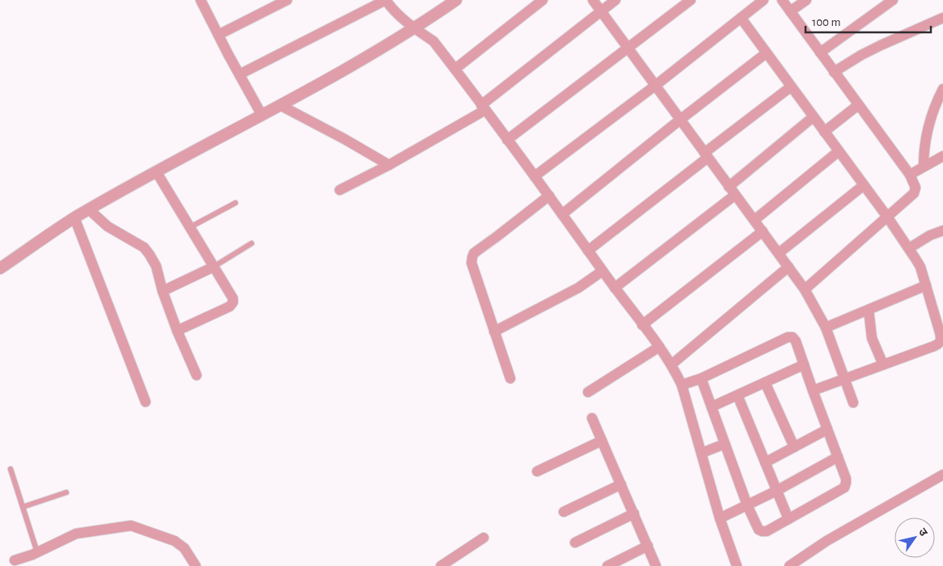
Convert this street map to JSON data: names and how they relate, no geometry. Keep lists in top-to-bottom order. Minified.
{"scale_bar":"100 m","north":"top right"}
